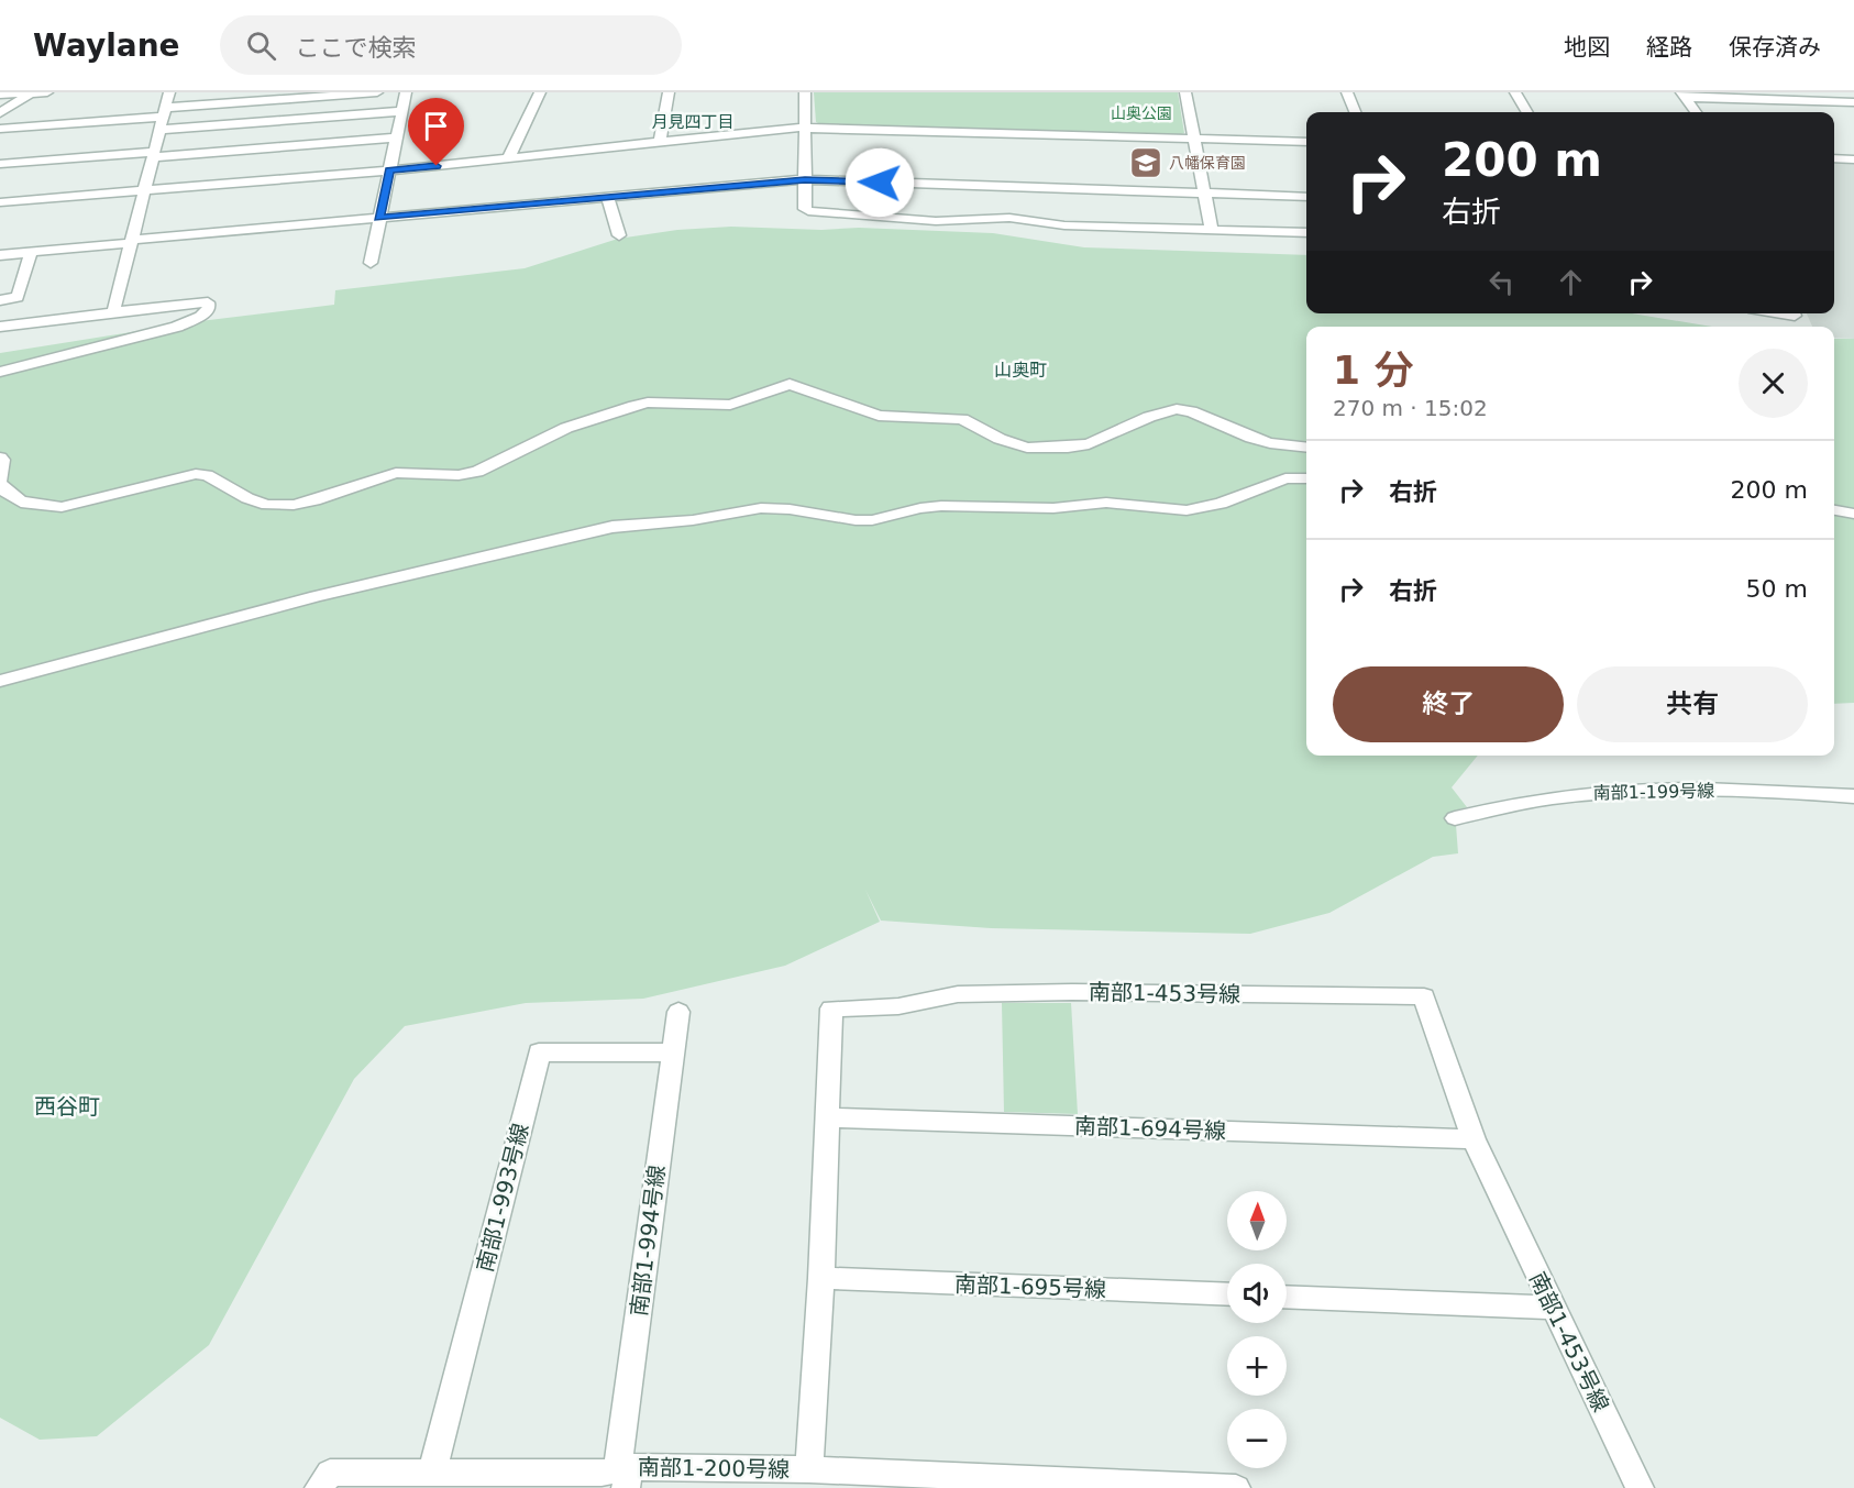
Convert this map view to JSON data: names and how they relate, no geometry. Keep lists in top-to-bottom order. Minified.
{"streets":{"street":["南部1-199号線","南部1-453号線","南部1-694号線","南部1-993号線","南部1-994号線","南部1-695号線","南部1-200号線"]},"crossings":[["南部1-453号線","南部1-694号線"],["南部1-453号線","南部1-695号線"],["南部1-453号線","南部1-200号線"],["南部1-993号線","南部1-994号線"],["南部1-993号線","南部1-200号線"],["南部1-994号線","南部1-200号線"]],"districts":["月見四丁目","山奥町","西谷町"],"parks":["山奥公園"],"places":{"school or university":["八幡保育園"]},"north":"top","page":{"header":"Waylane","search":"ここで検索","nav":["地図","経路","保存済み"],"turn":["200 m","右折"],"heading":["1 分","270 m · 15:02"],"list":[{"name":"右折","value":"200 m"},{"name":"右折","value":"50 m"}],"buttons":["終了","共有"],"map_buttons":["+","−"]}}
